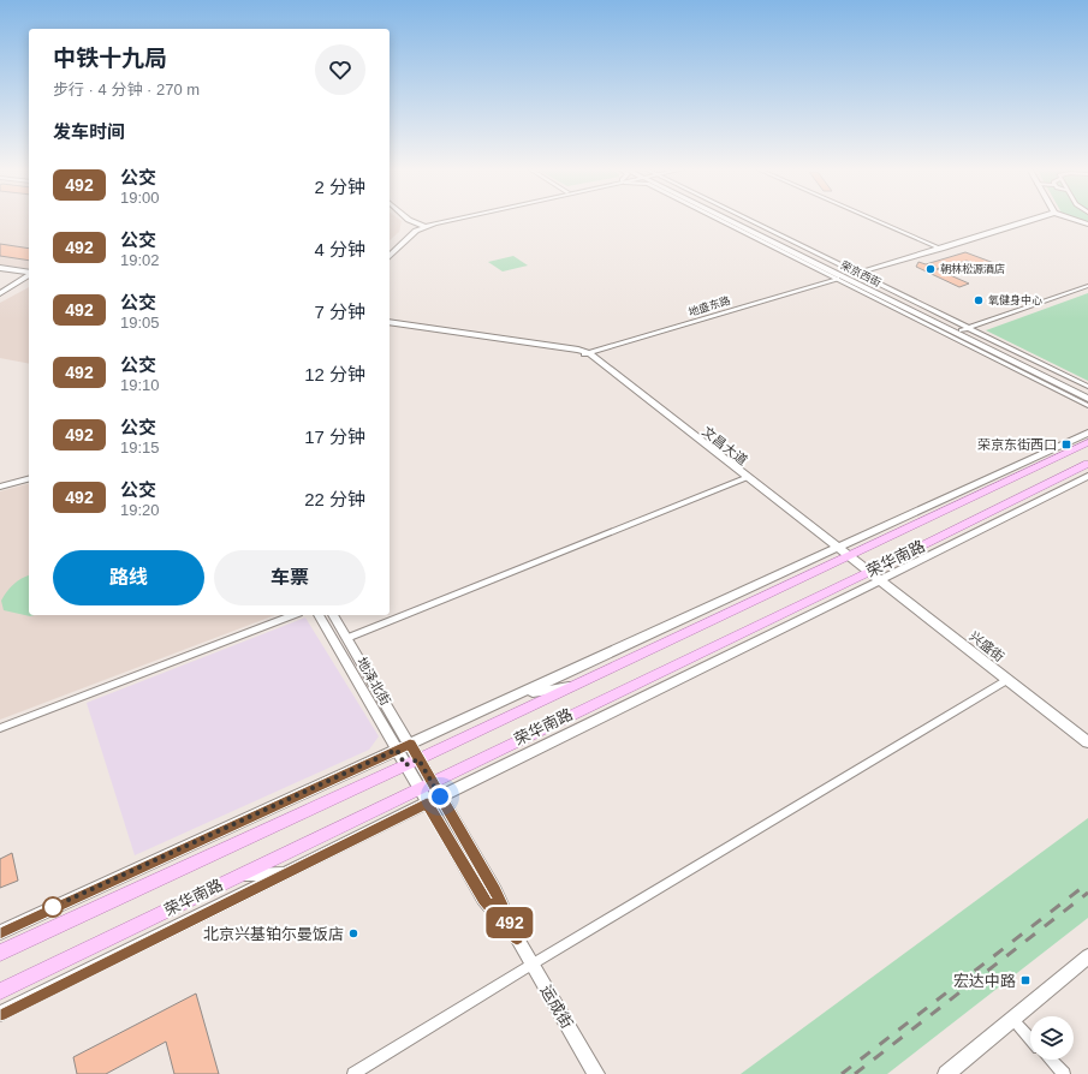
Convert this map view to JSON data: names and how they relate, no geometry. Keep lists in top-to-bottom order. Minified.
{"streets":{"main road":["荣华南路"],"street":["荣京西街","地盛东路","文昌大道","兴盛街","地泽北街","运成街"]},"crossings":[["地盛东路","文昌大道"],["文昌大道","荣华南路"],["文昌大道","兴盛街"],["荣华南路","兴盛街"],["荣华南路","地泽北街"],["荣华南路","运成街"],["地泽北街","运成街"]],"places":{"other":["朝林松源酒店","氧健身中心","北京兴基铂尓曼饭店"],"transit":["荣京东街西口","宏达中路"]},"lines":["bus line 492"],"page":{"on_map":"492","heading":[["中铁十九局","步行 · 4 分钟 · 270 m"],"发车时间"],"list":[{"mark":"492","name":"公交","note":"19:00","value":"2 分钟"},{"mark":"492","name":"公交","note":"19:02","value":"4 分钟"},{"mark":"492","name":"公交","note":"19:05","value":"7 分钟"},{"mark":"492","name":"公交","note":"19:10","value":"12 分钟"},{"mark":"492","name":"公交","note":"19:15","value":"17 分钟"},{"mark":"492","name":"公交","note":"19:20","value":"22 分钟"}],"buttons":["路线","车票"]}}
